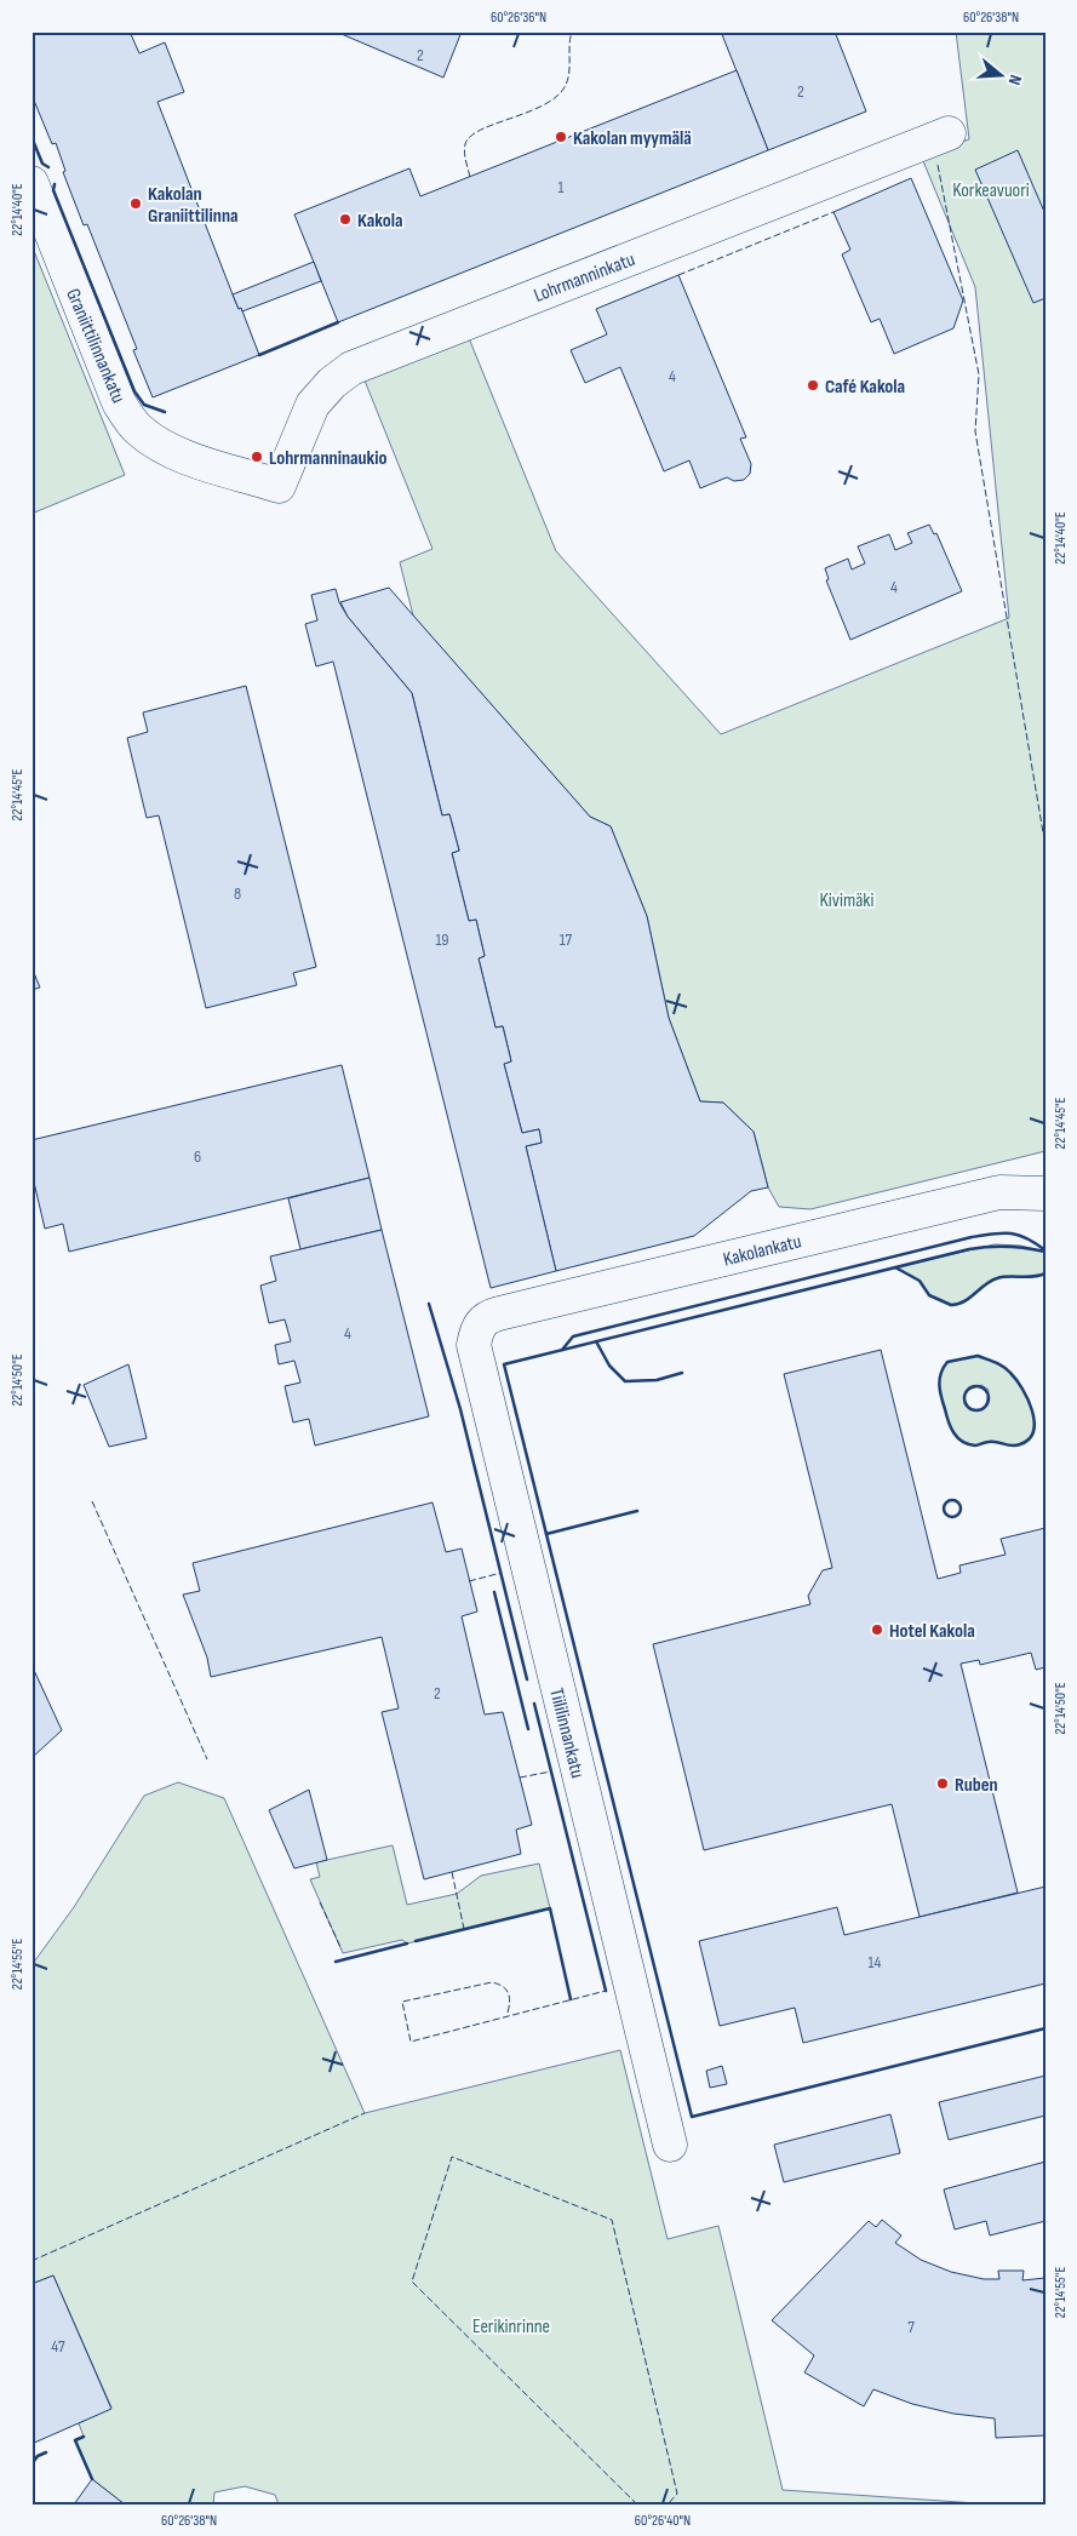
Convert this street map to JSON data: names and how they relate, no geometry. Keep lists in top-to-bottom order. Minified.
{"streets":{"street":["Lohrmanninkatu","Graniittilinnankatu","Kakolankatu","Tiililinnankatu"]},"crossings":[["Lohrmanninkatu","Graniittilinnankatu"],["Kakolankatu","Tiililinnankatu"]],"parks":["Korkeavuori","Kivimäki","Eerikinrinne"],"places":["Kakolan myymälä","Kakolan Graniittilinna","Kakola","Café Kakola","Lohrmanninaukio","Hotel Kakola","Ruben"],"house_numbers":["2","2","1","4","4","8","19","17","6","4","2","14","7","47"],"north":"right","coordinates":["60°26'36\"N","60°26'38\"N","22°14'40\"E","22°14'45\"E","22°14'50\"E","22°14'55\"E","60°26'40\"N"]}
